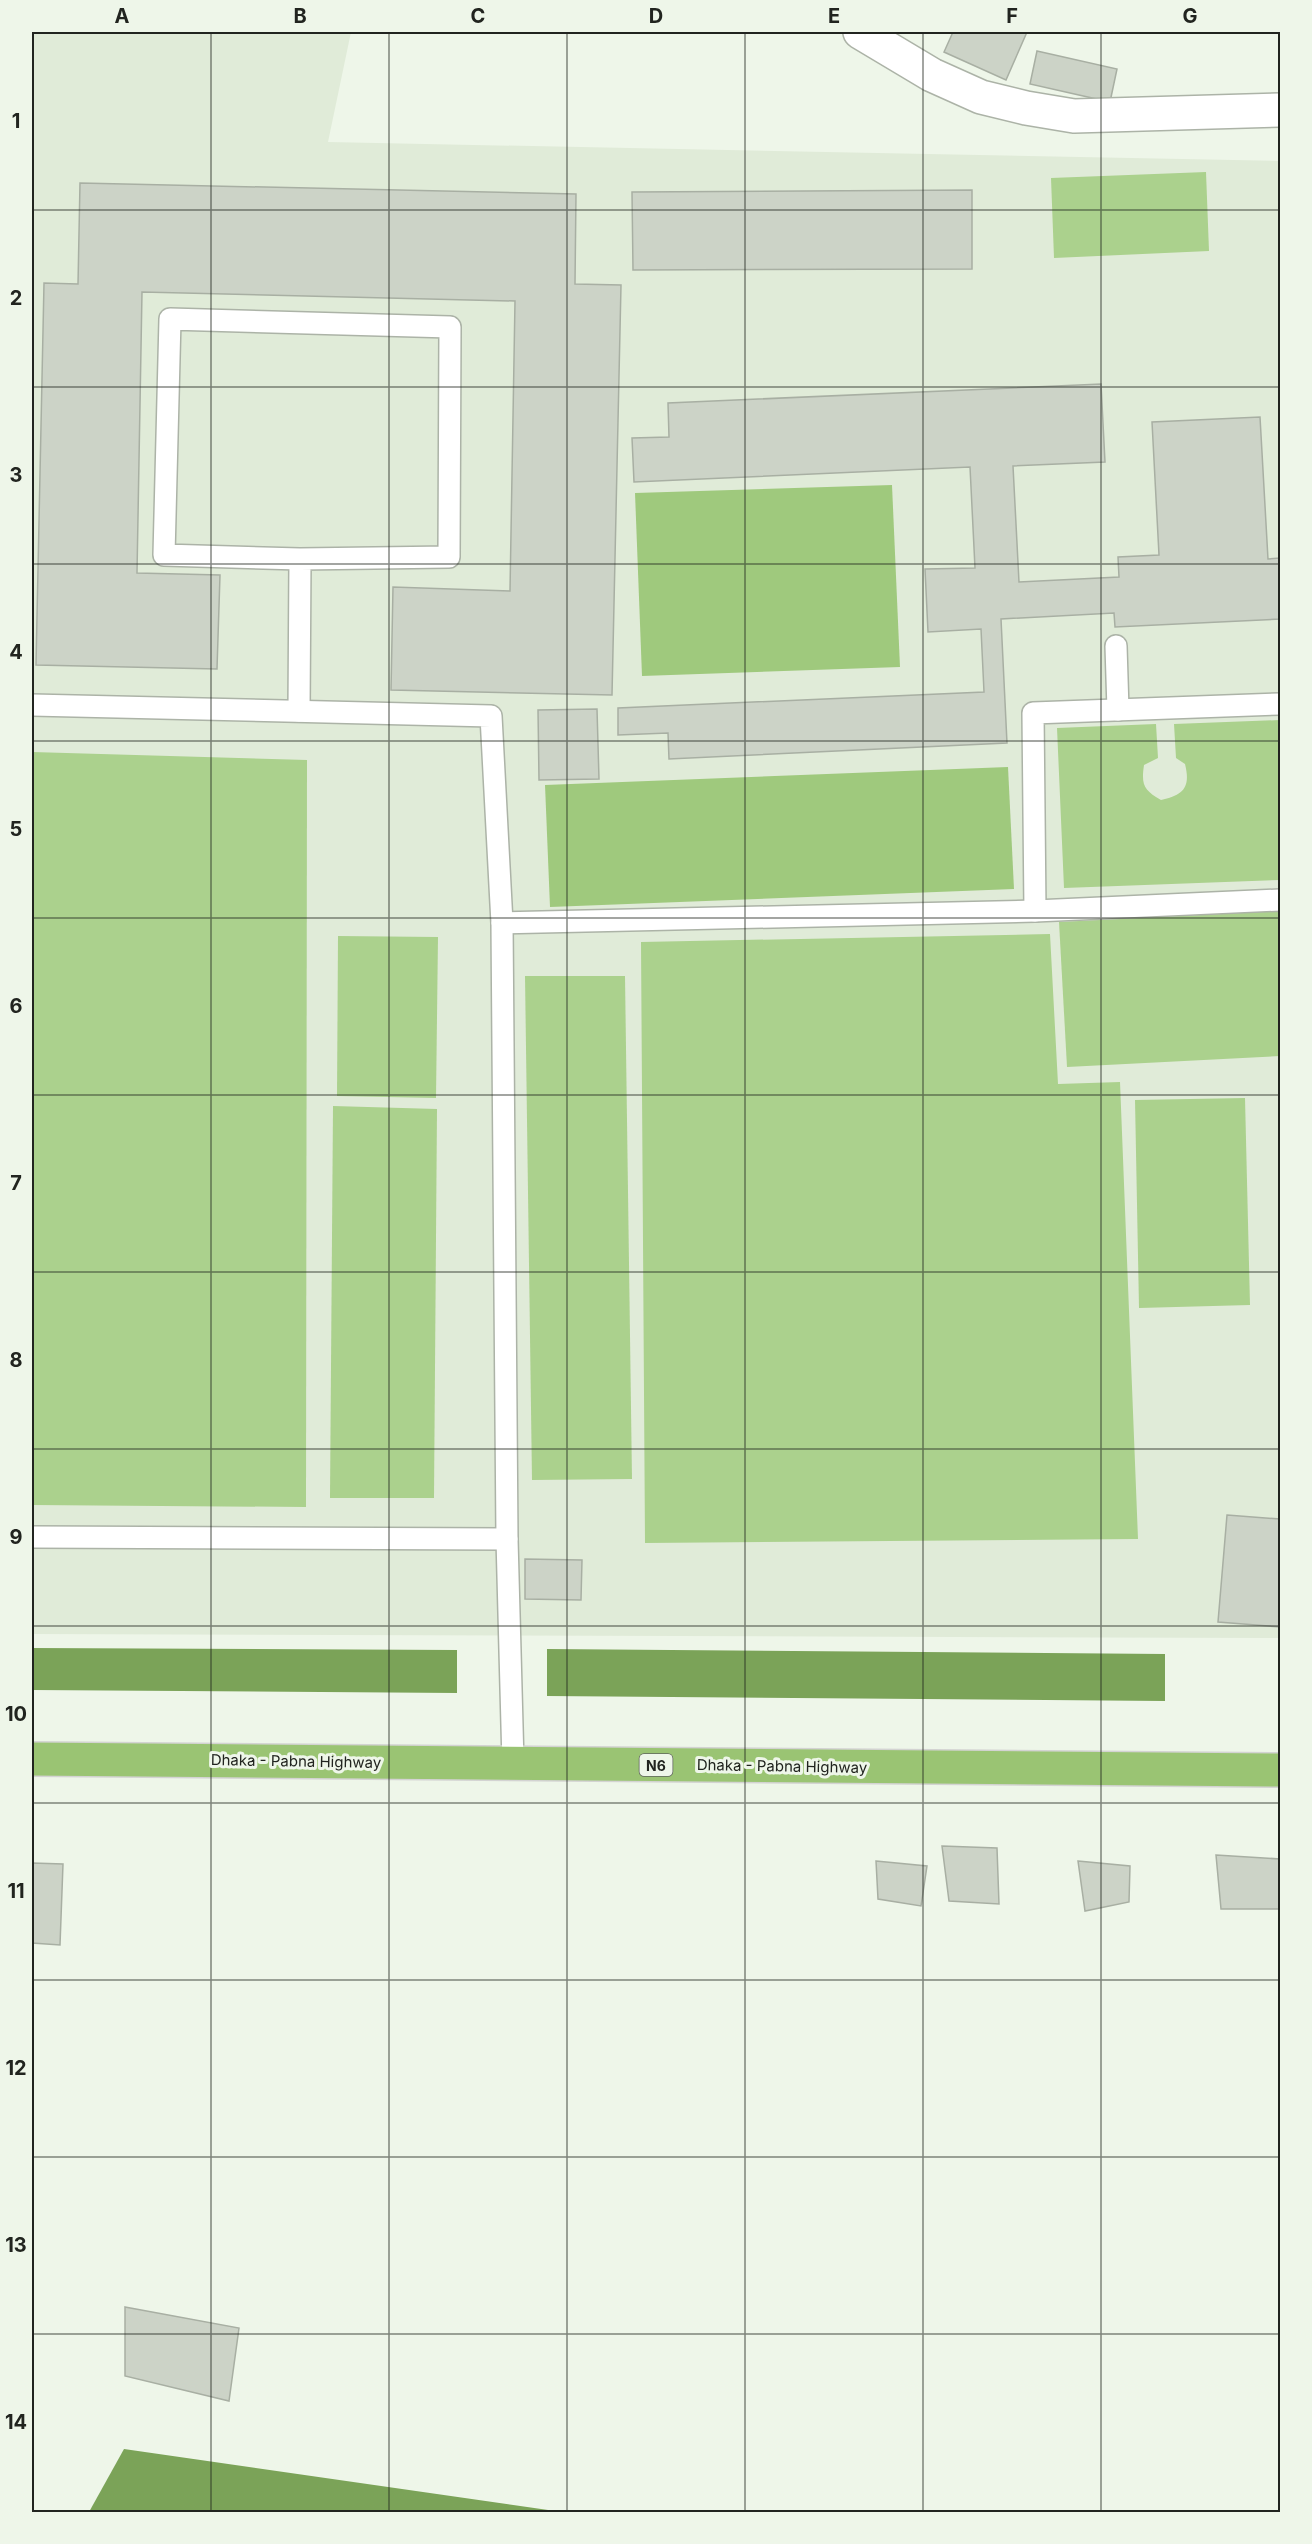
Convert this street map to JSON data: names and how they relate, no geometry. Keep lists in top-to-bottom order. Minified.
{"streets":{"highway":["Dhaka - Pabna Highway","N6"]},"grid":{"columns":["A","B","C","D","E","F","G"],"rows":["1","2","3","4","5","6","7","8","9","10","11","12","13","14"]}}
